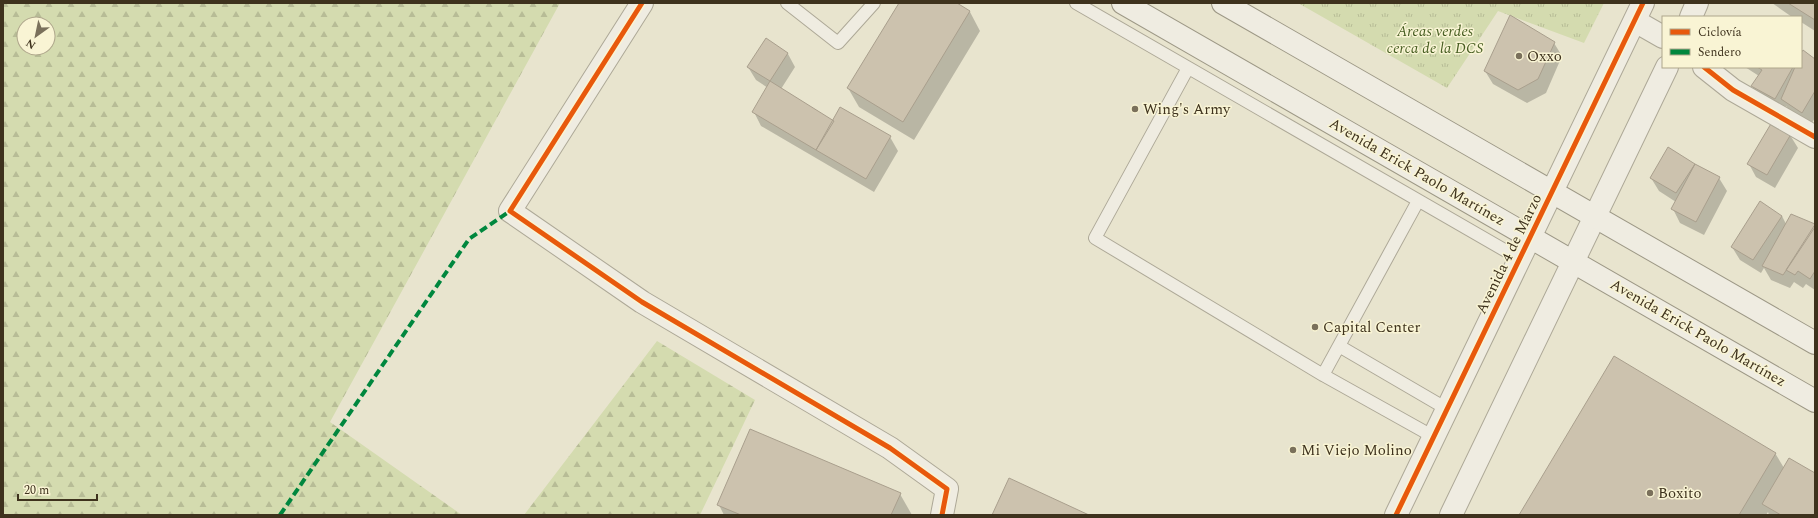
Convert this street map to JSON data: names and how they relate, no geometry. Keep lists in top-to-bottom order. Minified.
{"streets":{"street":["Avenida Erick Paolo Martínez","Avenida 4 de Marzo"]},"crossings":[["Avenida Erick Paolo Martínez","Avenida 4 de Marzo"]],"parks":["Áreas verdes cerca de la DCS"],"places":["Oxxo","Wing's Army","Capital Center","Mi Viejo Molino","Boxito"],"legend":["Ciclovía","Sendero"],"scale_bar":"20 m","north":"bottom left"}
